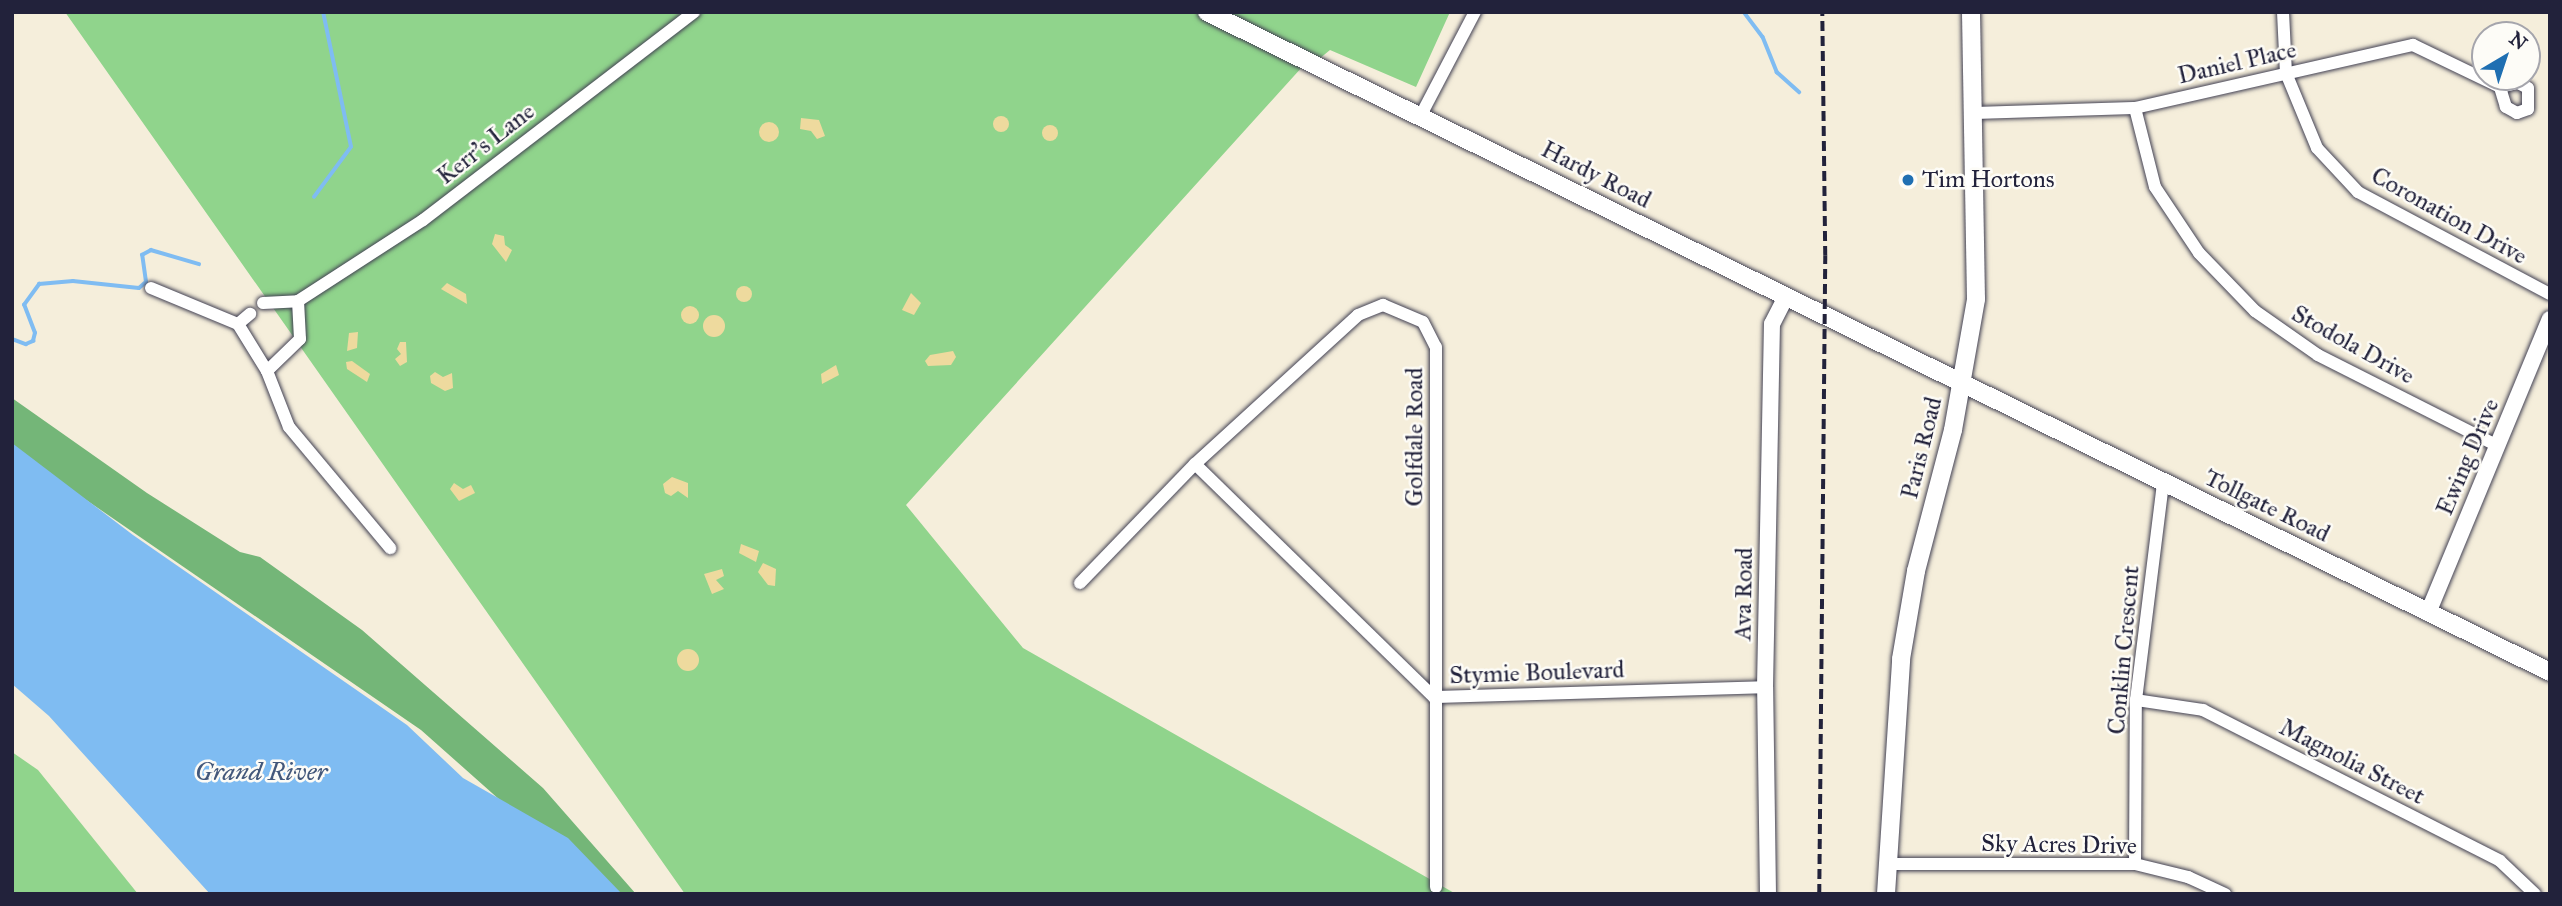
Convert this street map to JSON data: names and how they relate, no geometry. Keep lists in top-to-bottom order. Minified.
{"streets":{"main road":["Hardy Road","Paris Road","Tollgate Road"],"street":["Daniel Place","Kerr's Lane","Coronation Drive","Stodola Drive","Golfdale Road","Ewing Drive","Ava Road","Conklin Crescent","Stymie Boulevard","Magnolia Street","Sky Acres Drive"]},"crossings":[["Daniel Place","Coronation Drive"],["Daniel Place","Stodola Drive"],["Daniel Place","Paris Road"],["Hardy Road","Paris Road"],["Hardy Road","Tollgate Road"],["Hardy Road","Ava Road"],["Stodola Drive","Ewing Drive"],["Golfdale Road","Stymie Boulevard"],["Paris Road","Tollgate Road"],["Paris Road","Sky Acres Drive"],["Ewing Drive","Tollgate Road"],["Tollgate Road","Conklin Crescent"],["Ava Road","Stymie Boulevard"],["Conklin Crescent","Magnolia Street"],["Conklin Crescent","Sky Acres Drive"]],"water":["Grand River"],"places":["Tim Hortons"],"north":"top right"}
